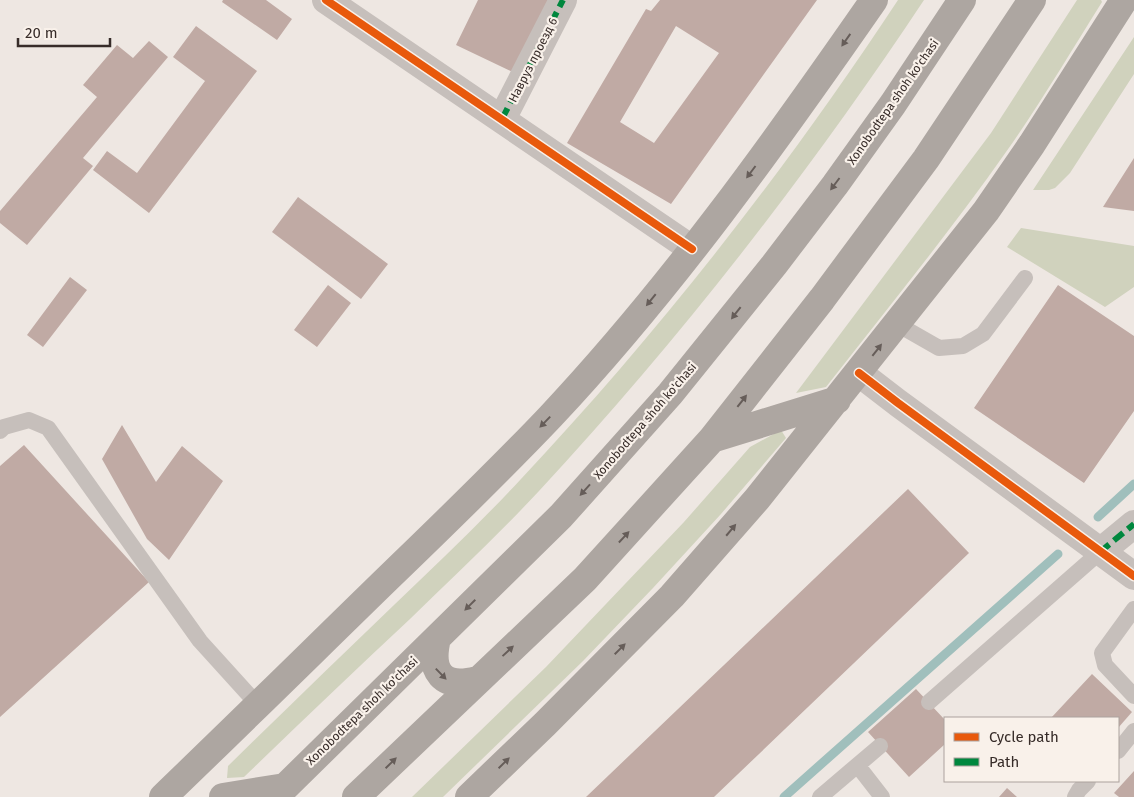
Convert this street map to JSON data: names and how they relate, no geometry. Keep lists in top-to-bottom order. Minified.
{"streets":{"highway":["Xonobodtepa shoh ko'chasi"],"street":["Навруз проезд 6"]},"legend":["Cycle path","Path"],"scale_bar":"20 m"}
